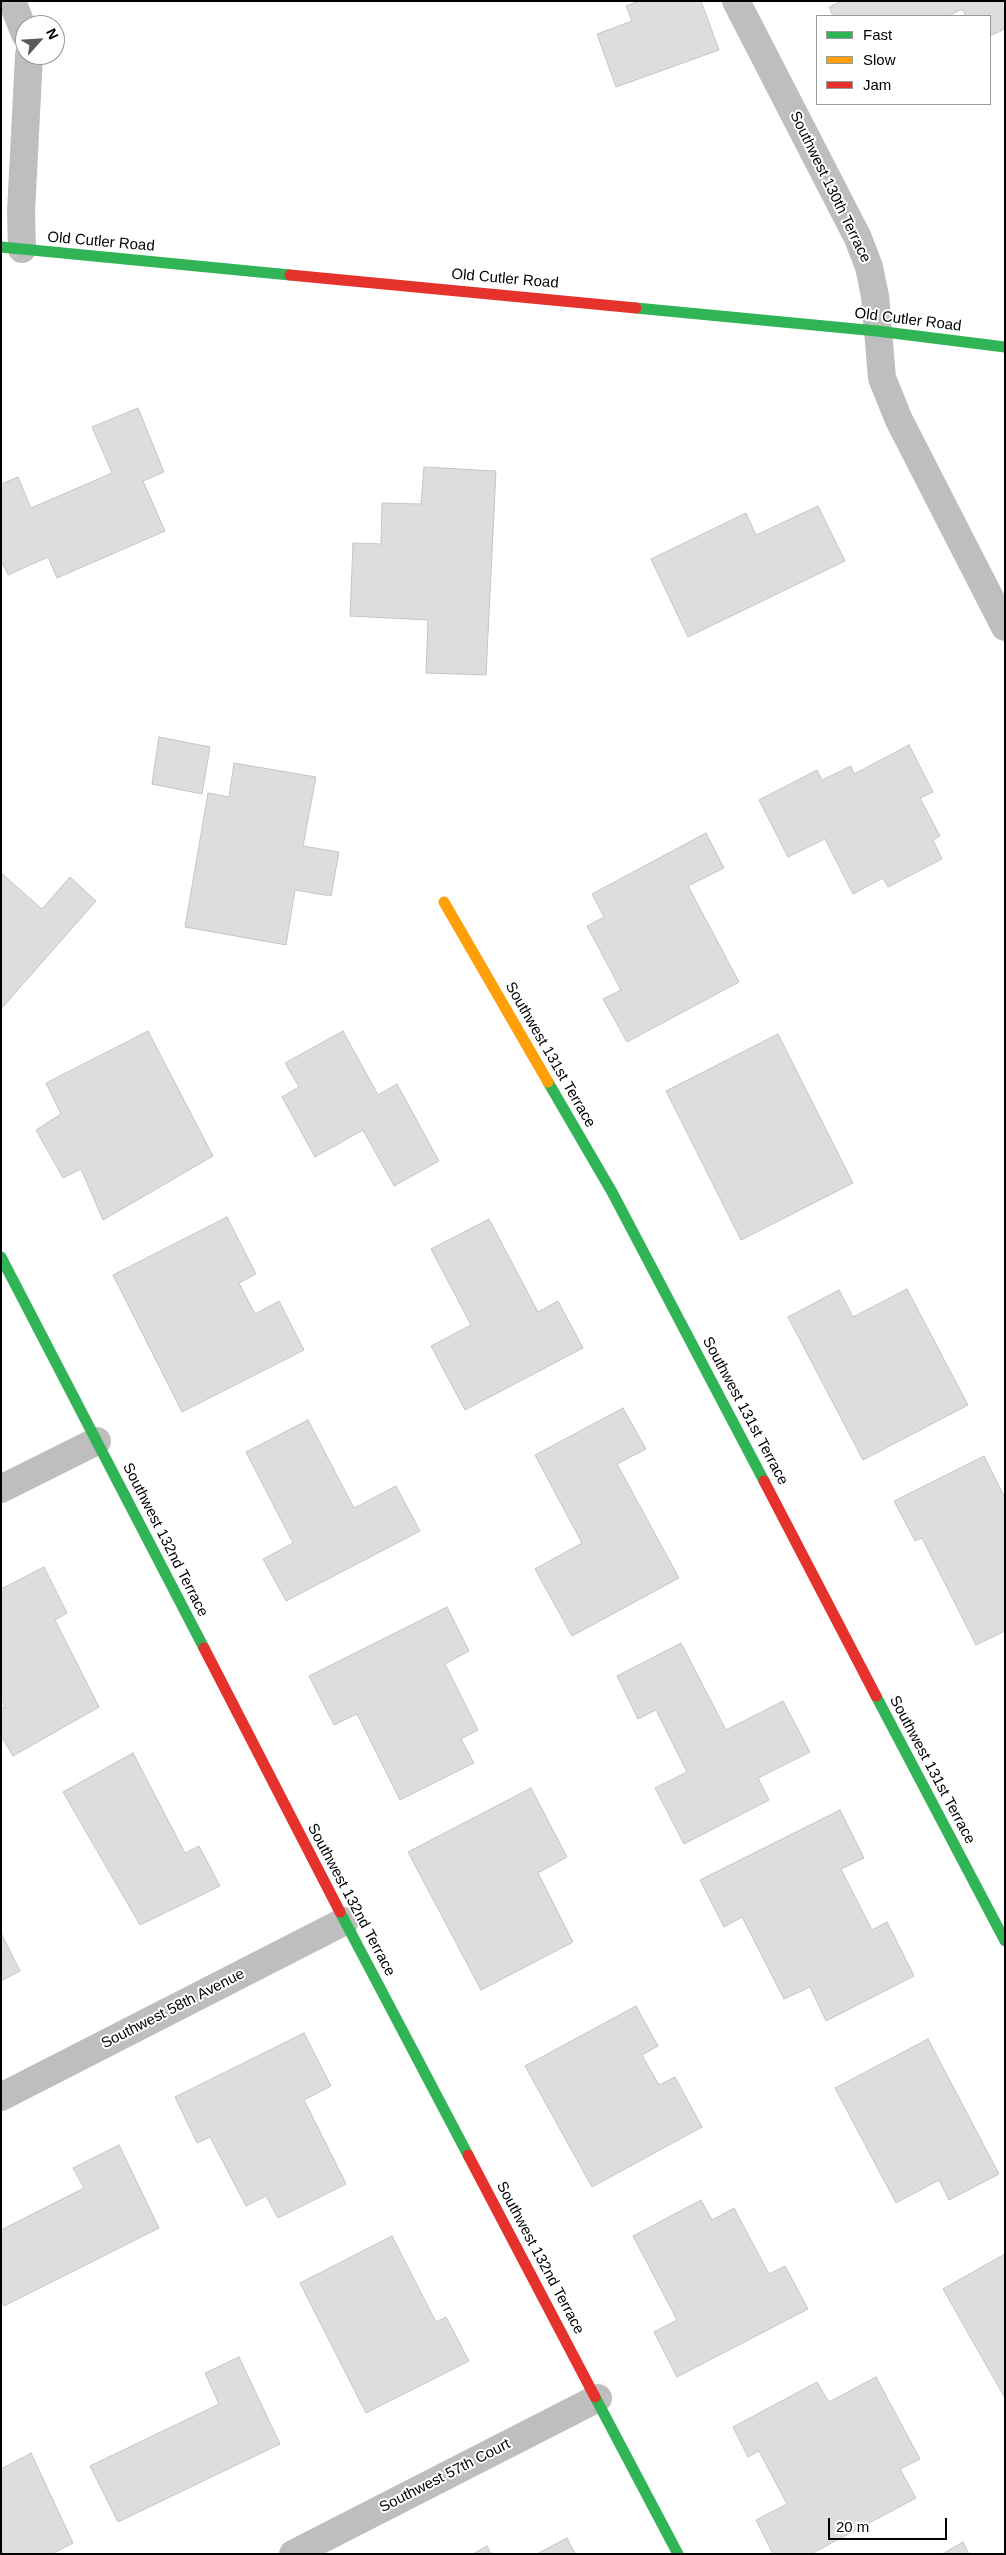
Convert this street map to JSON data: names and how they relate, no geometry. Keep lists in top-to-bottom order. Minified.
{"streets":{"street":["Southwest 130th Terrace","Old Cutler Road","Southwest 131st Terrace","Southwest 132nd Terrace","Southwest 58th Avenue","Southwest 57th Court"]},"crossings":[["Southwest 130th Terrace","Old Cutler Road"],["Southwest 132nd Terrace","Southwest 58th Avenue"],["Southwest 132nd Terrace","Southwest 57th Court"]],"legend":["Fast","Slow","Jam"],"scale_bar":"20 m","north":"top right"}
